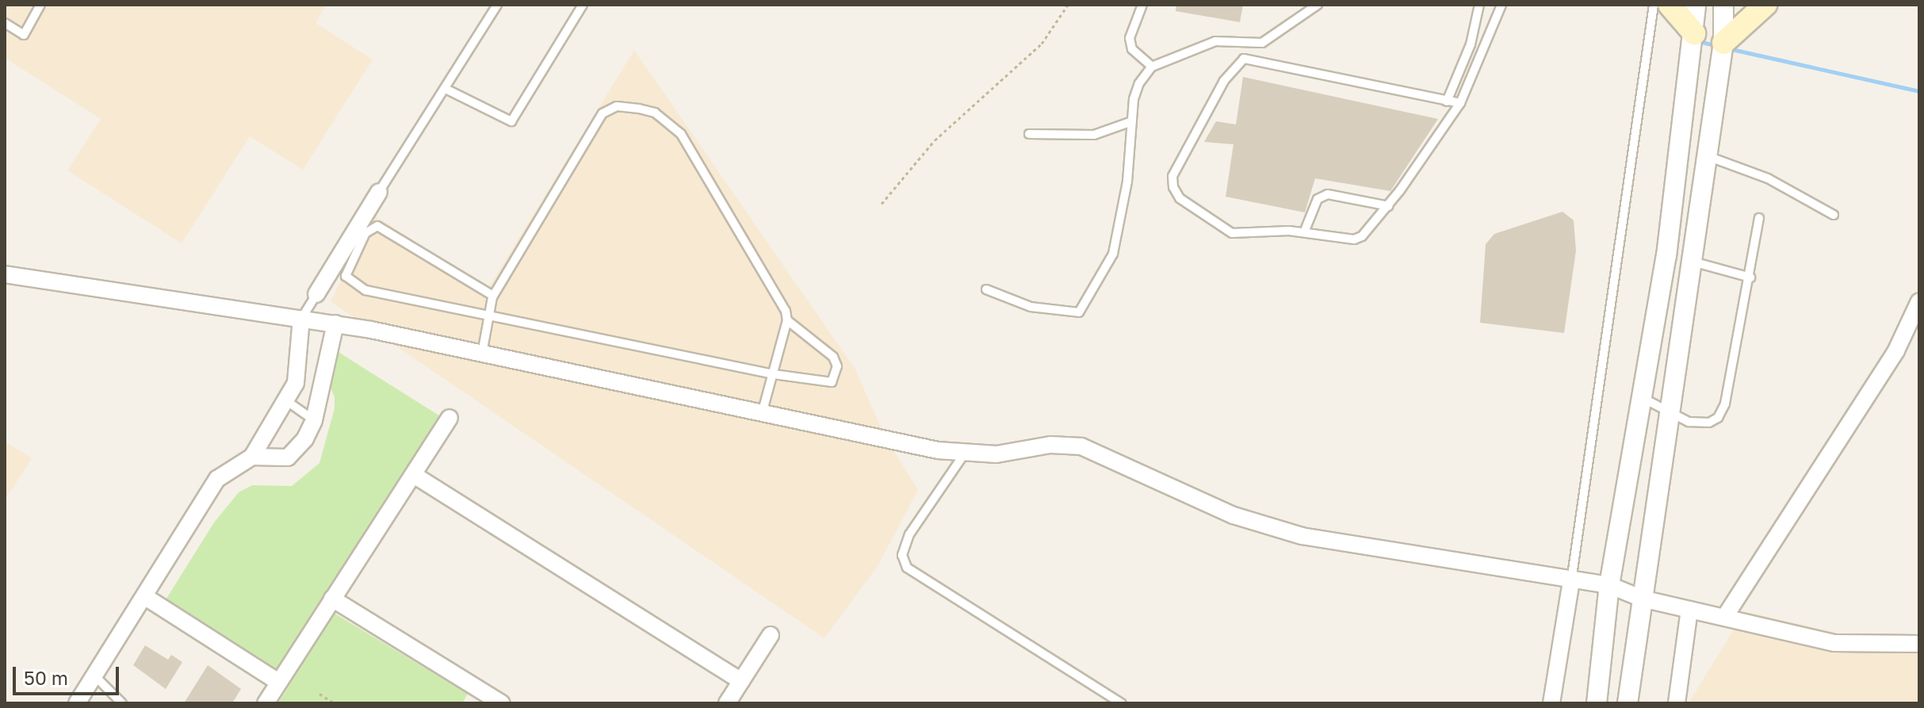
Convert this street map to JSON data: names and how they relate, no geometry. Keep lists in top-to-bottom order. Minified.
{"scale_bar":"50 m"}
